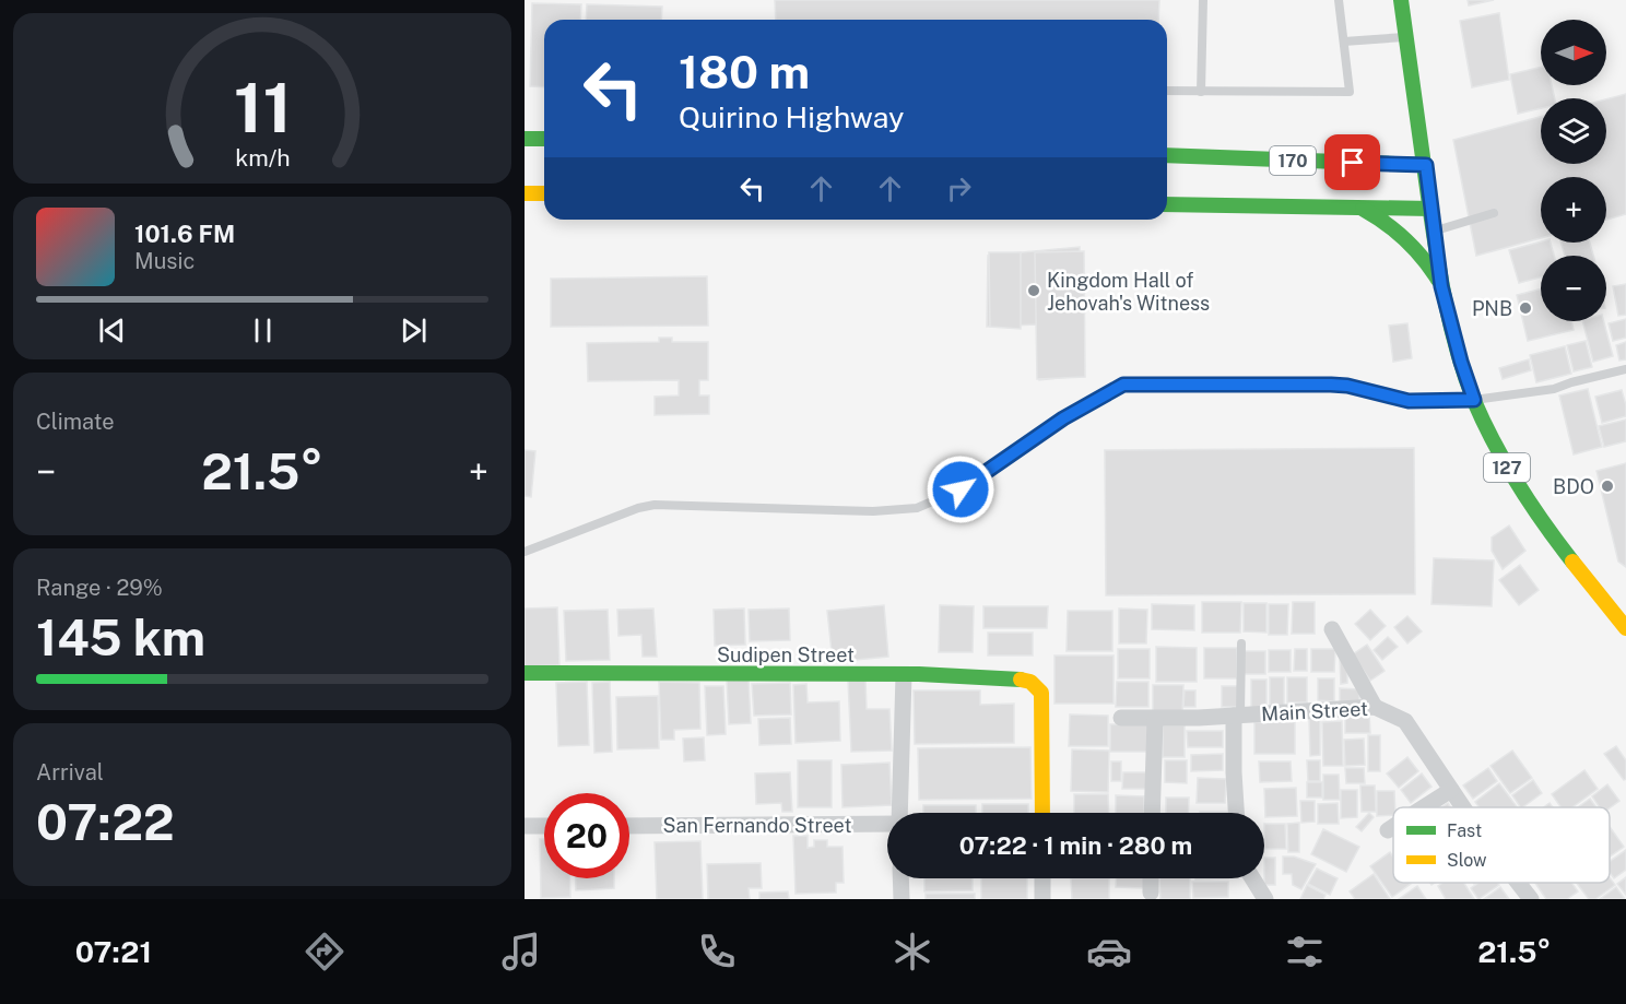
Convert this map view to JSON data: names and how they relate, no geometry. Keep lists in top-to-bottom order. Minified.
{"streets":{"main road":["170","127","Sudipen Street"],"street":["Main Street","San Fernando Street"]},"crossings":[["170","127"]],"places":["Kingdom Hall of Jehovah's Witness","PNB","BDO"],"legend":["Fast","Slow"],"north":"right","page":{"map_buttons":["+","−"],"turn":["180 m","Quirino Highway"],"song":["101.6 FM","Music"],"tile":["Climate",["Range · 29%","145 km"],["Arrival","07:22"]],"heat":["−","21.5°","+"],"limit":"20","trip":"07:22 · 1 min · 280 m","tabs":["07:21","21.5°"],"gauge":["11","km/h"]}}
